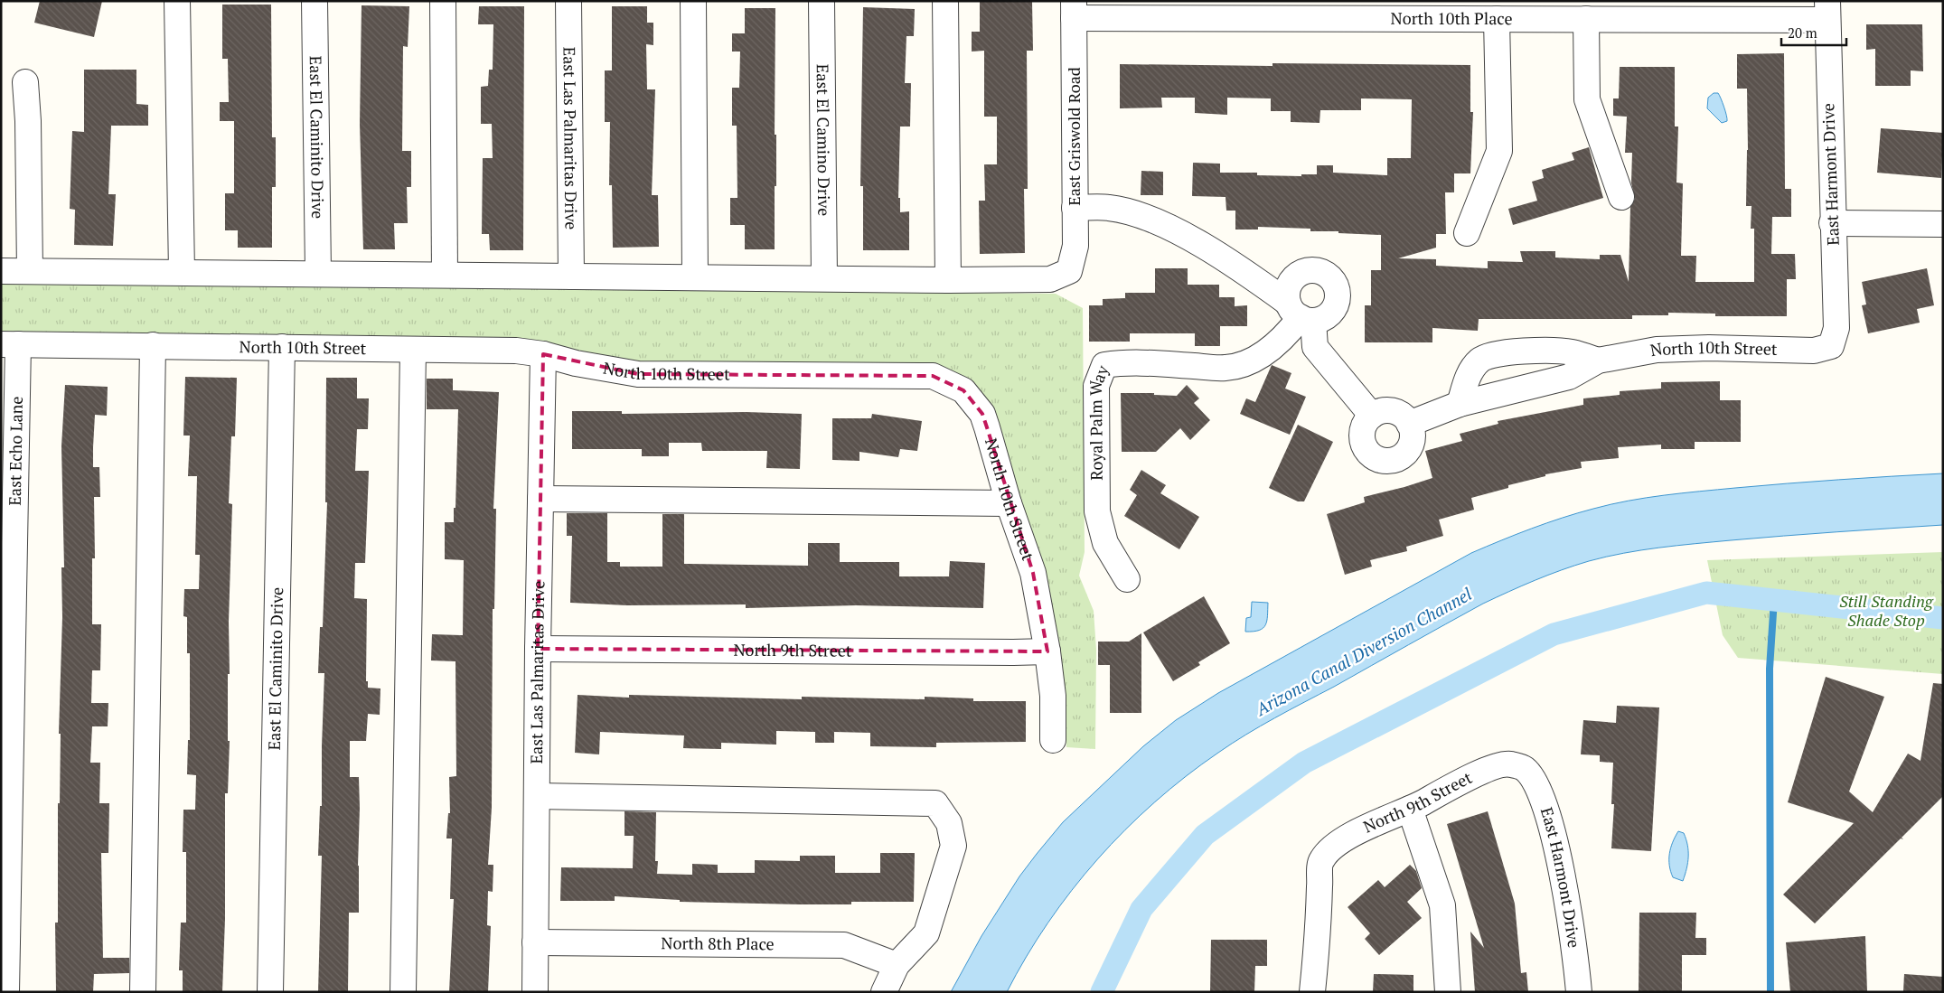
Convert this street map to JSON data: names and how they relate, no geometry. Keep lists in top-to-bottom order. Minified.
{"streets":{"street":["North 10th Place","East Griswold Road","East El Caminito Drive","East Las Palmaritas Drive","East El Camino Drive","East Harmont Drive","North 10th Street","Royal Palm Way","East Echo Lane","North 9th Street","North 8th Place"]},"crossings":[["North 10th Place","East Griswold Road"],["North 10th Place","East Harmont Drive"],["East El Caminito Drive","North 10th Street"],["East Las Palmaritas Drive","North 10th Street"],["East Las Palmaritas Drive","North 9th Street"],["East Las Palmaritas Drive","North 8th Place"],["East Harmont Drive","North 10th Street"],["East Harmont Drive","North 9th Street"],["North 10th Street","East Echo Lane"],["North 10th Street","North 9th Street"]],"water":["Arizona Canal Diversion Channel"],"parks":["Still Standing Shade Stop"],"scale_bar":"20 m"}
